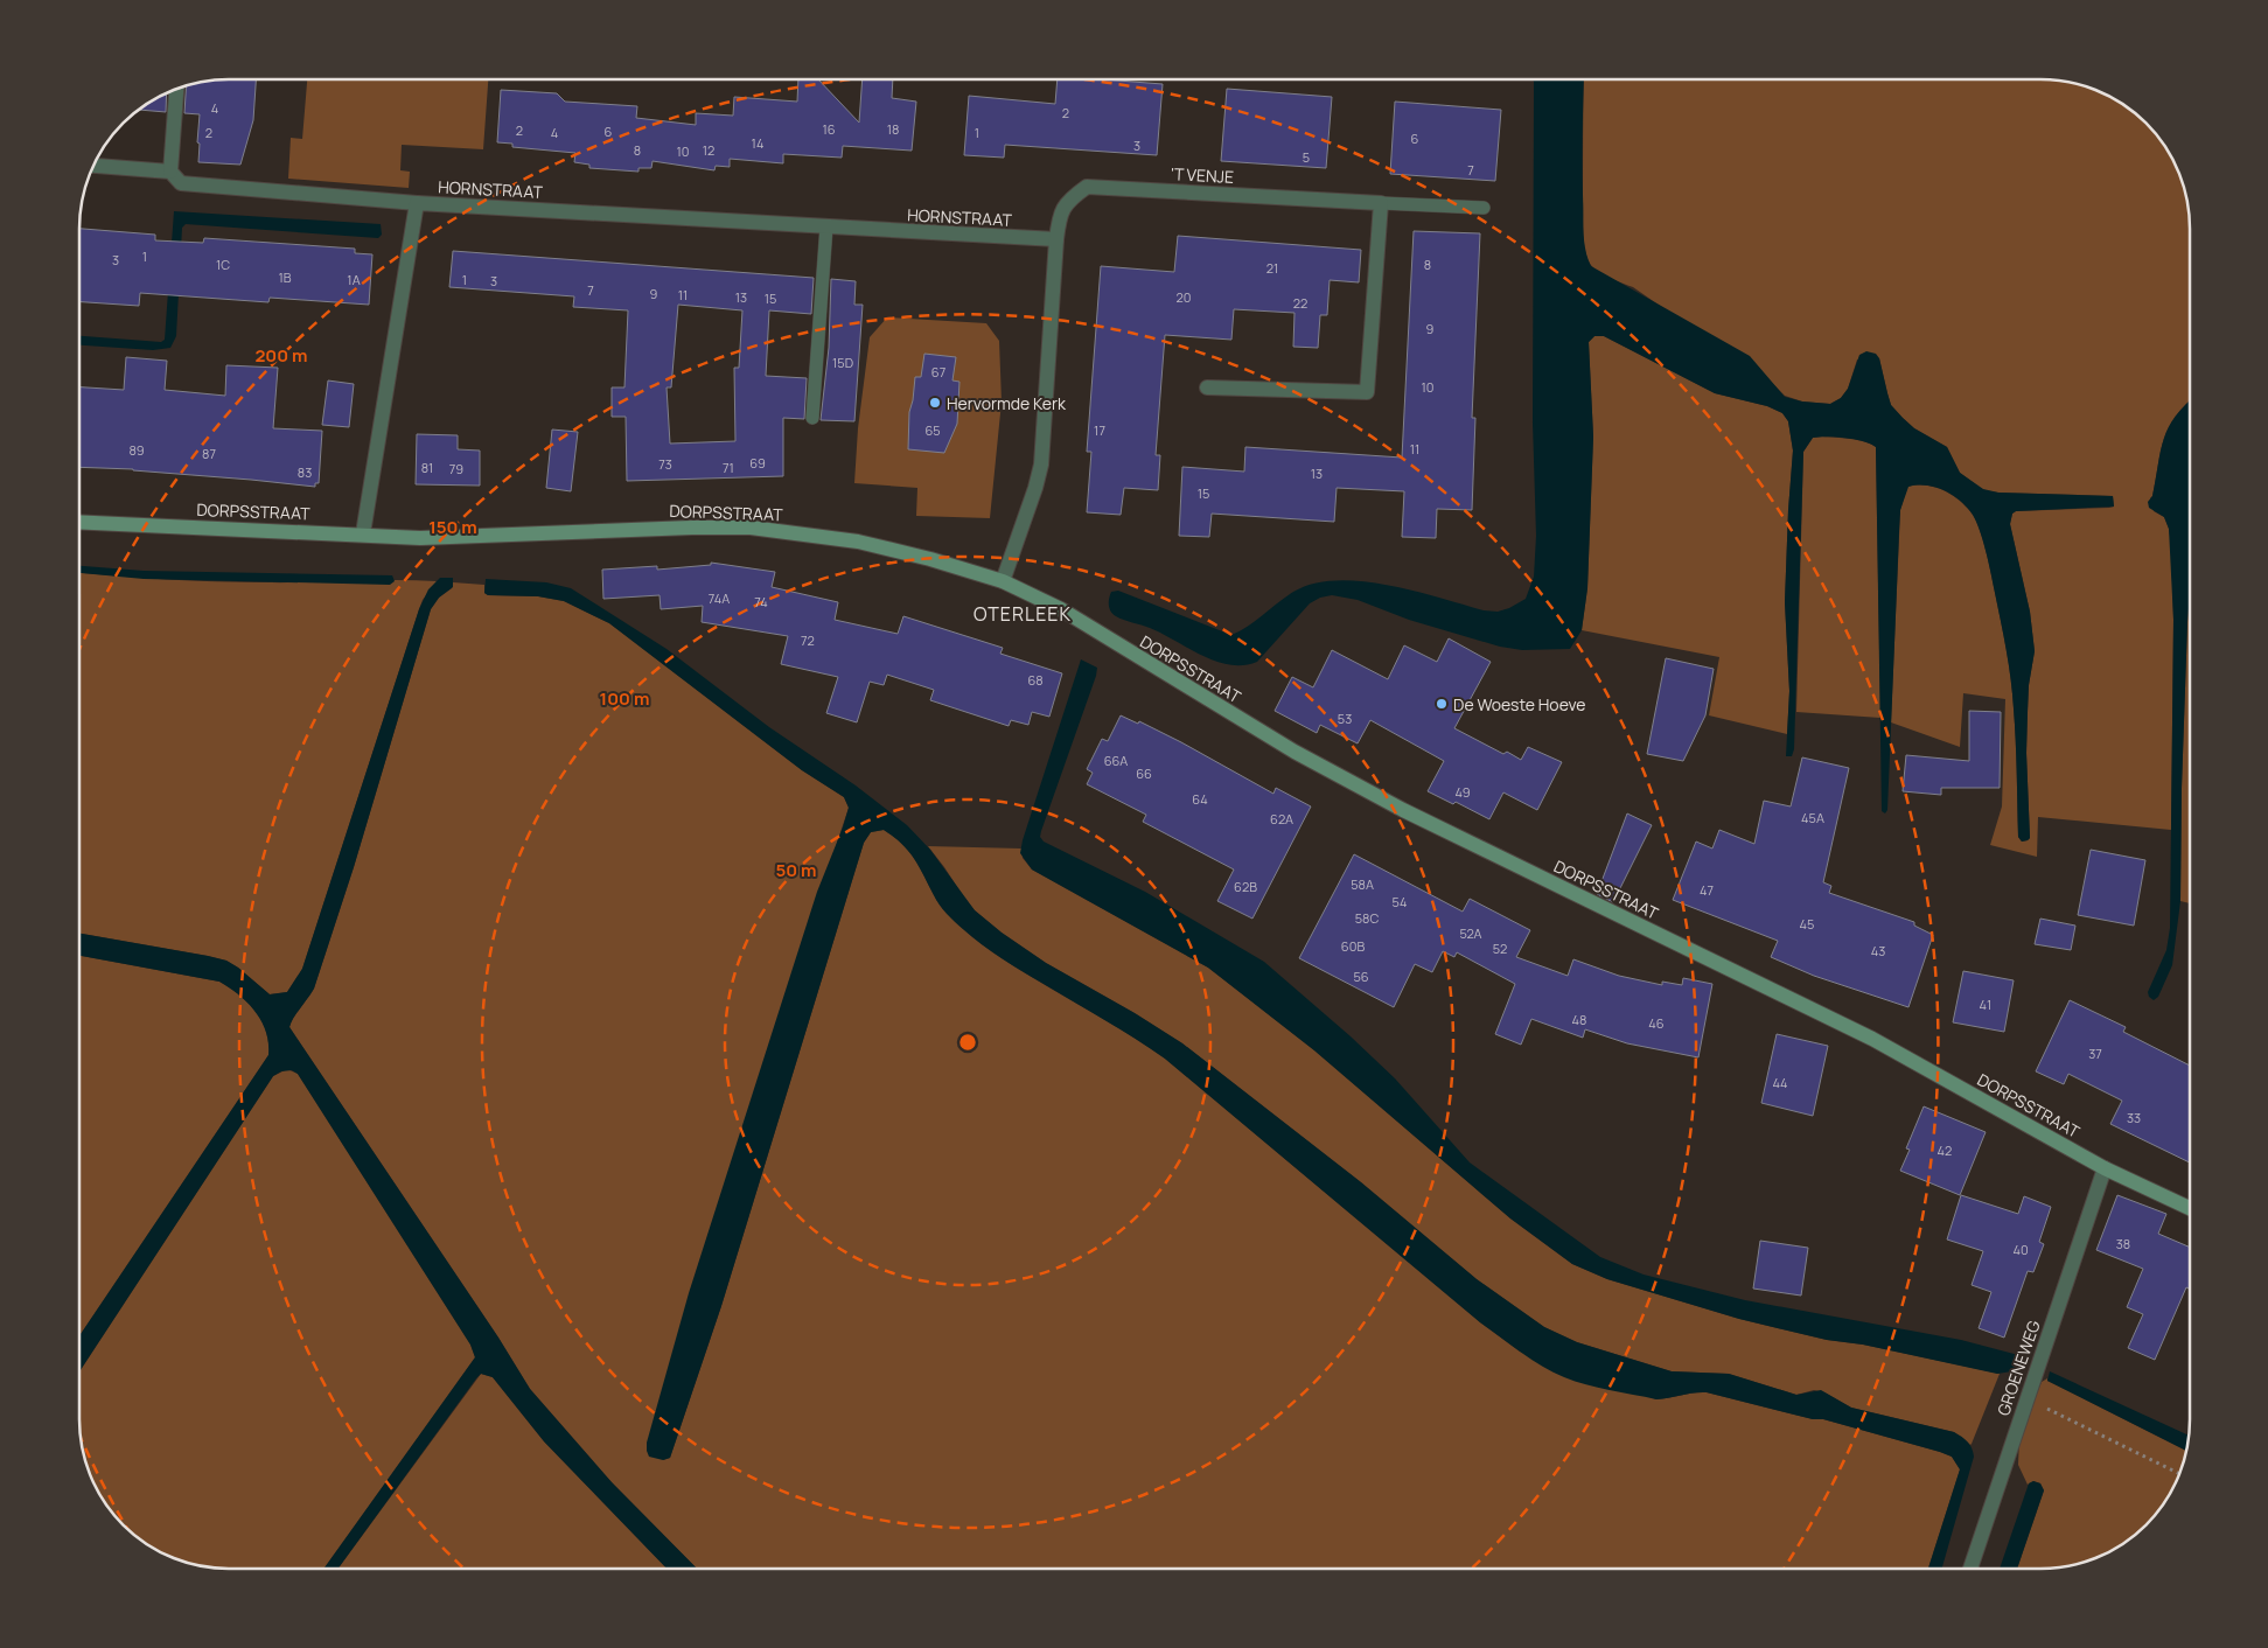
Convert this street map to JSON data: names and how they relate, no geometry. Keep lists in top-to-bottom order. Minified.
{"streets":{"street":["'T VENJE","HORNSTRAAT","DORPSSTRAAT","GROENEWEG"]},"crossings":[["'T VENJE","HORNSTRAAT"],["'T VENJE","DORPSSTRAAT"],["HORNSTRAAT","DORPSSTRAAT"],["DORPSSTRAAT","GROENEWEG"]],"districts":["OTERLEEK"],"places":["Hervormde Kerk","De Woeste Hoeve"],"house_numbers":["4","2","16","18","2","6","2","4","1","6","14","3","8","12","10","5","7","1","3","1C","8","21","1B","1A","1","3","7","9","11","13","20","15","22","9","15D","67","10","65","17","11","89","87","69","73","81","71","79","83","13","15","74A","74","72","68","53","66A","66","49","64","45A","62A","58A","62B","47","54","58C","45","52A","60B","52","43","56","41","48","46","37","44","33","42","38","40"],"rings":["200 m","150 m","100 m","50 m"]}
